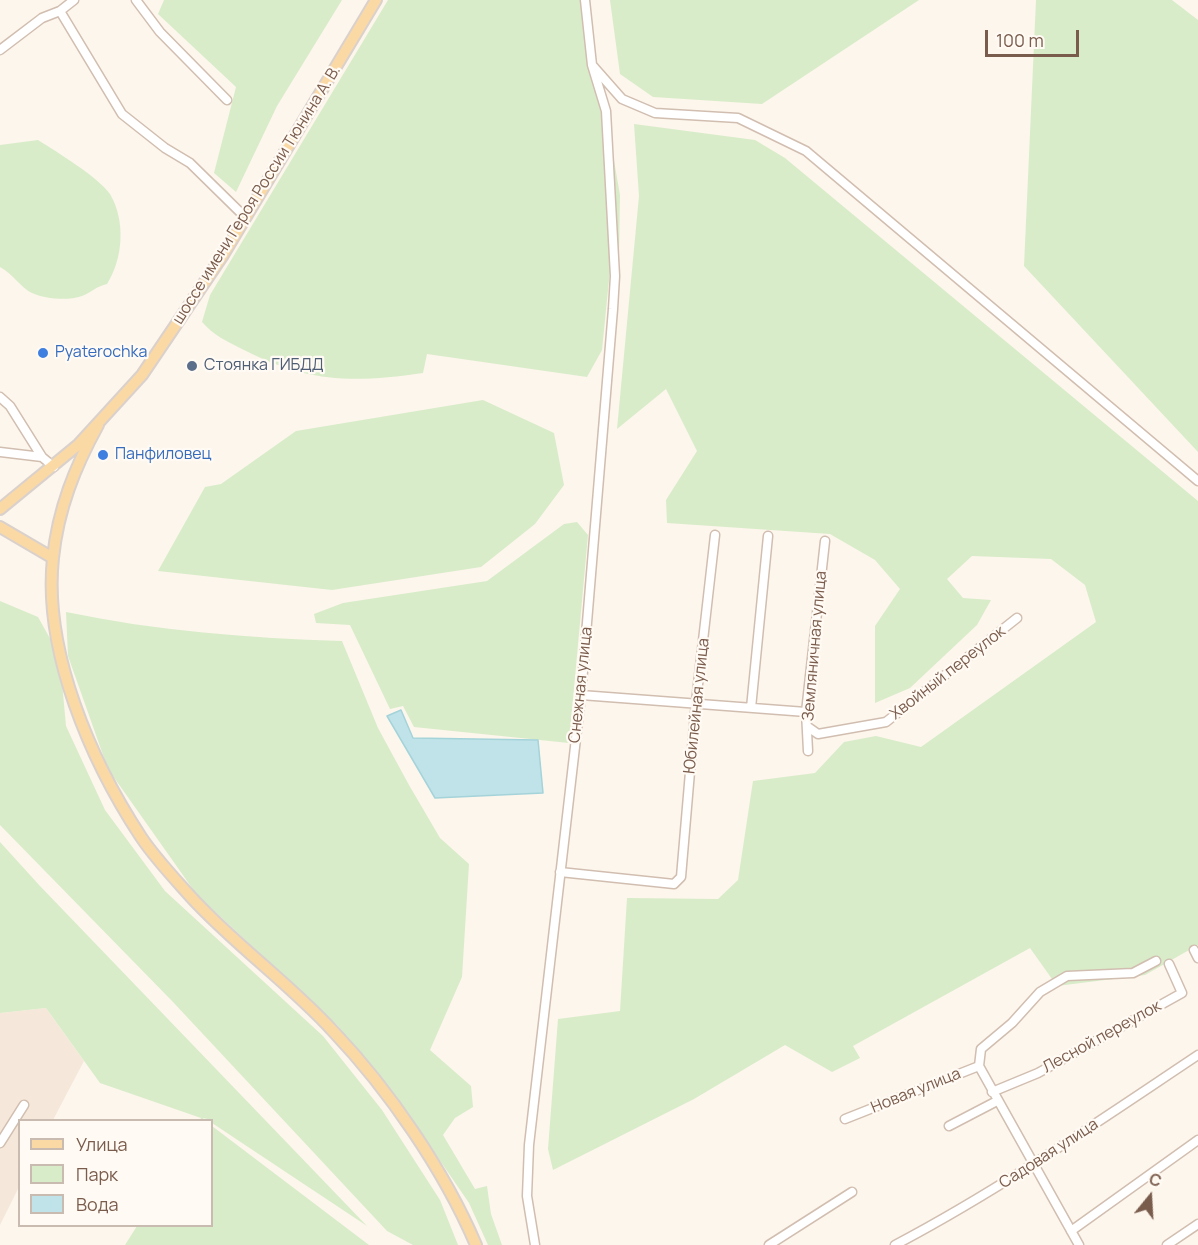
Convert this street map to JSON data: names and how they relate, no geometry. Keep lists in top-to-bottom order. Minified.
{"streets":{"main road":["шоссе имени Героя России Тюнина А. В."],"street":["Земляничная улица","Хвойный переулок","Снежная улица","Юбилейная улица","Лесной переулок","Новая улица","Садовая улица"]},"crossings":[["Земляничная улица","Хвойный переулок"],["Снежная улица","Юбилейная улица"]],"places":["Pyaterochka","Стоянка ГИБДД","Панфиловец"],"legend":["Улица","Парк","Вода"],"scale_bar":"100 m","north":"top"}
